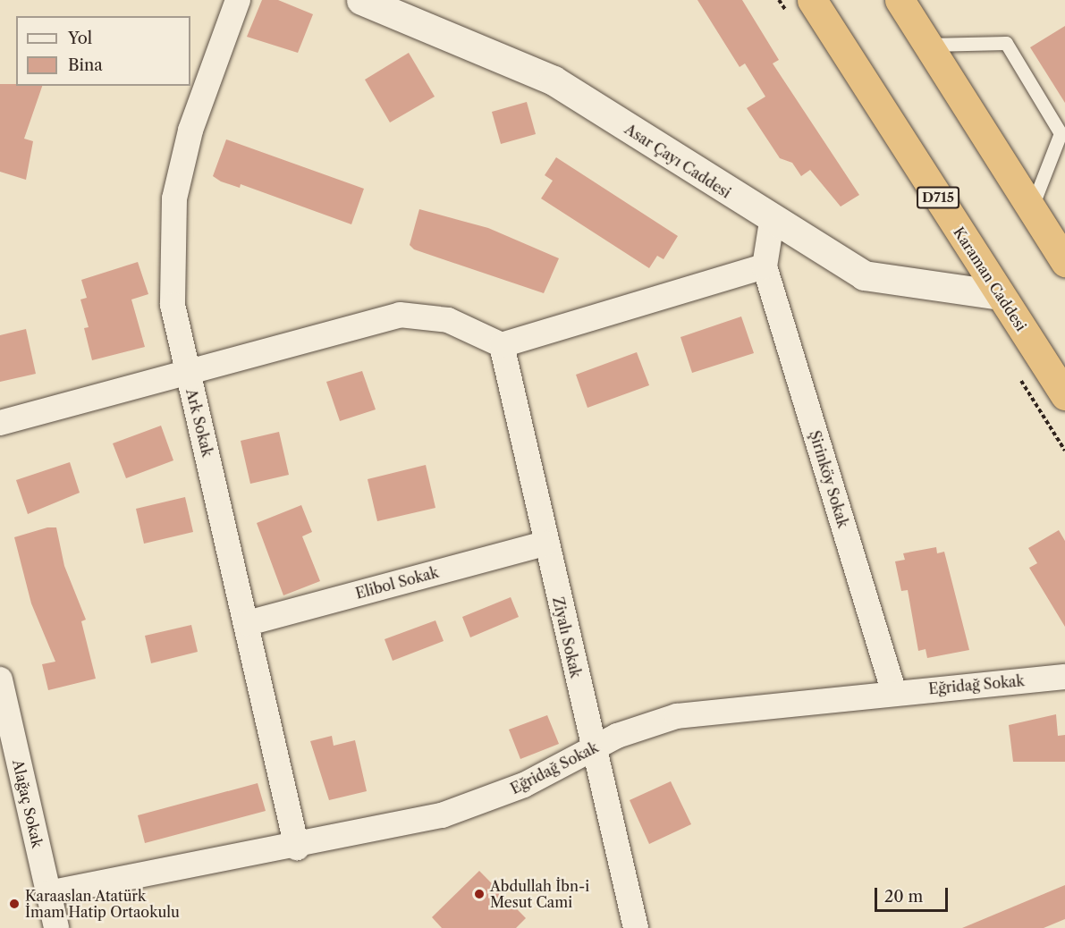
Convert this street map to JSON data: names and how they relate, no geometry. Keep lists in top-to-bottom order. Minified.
{"streets":{"highway":["D715","Karaman Caddesi"],"street":["Asar Çayı Caddesi","Ark Sokak","Şirinköy Sokak","Elibol Sokak","Ziyalı Sokak","Eğridağ Sokak","Alağaç Sokak"]},"crossings":[["Asar Çayı Caddesi","Karaman Caddesi"],["Ark Sokak","Elibol Sokak"],["Ark Sokak","Eğridağ Sokak"],["Şirinköy Sokak","Eğridağ Sokak"],["Elibol Sokak","Ziyalı Sokak"],["Ziyalı Sokak","Eğridağ Sokak"],["Eğridağ Sokak","Alağaç Sokak"]],"places":["Abdullah İbn-i Mesut Cami","Karaaslan Atatürk İmam Hatip Ortaokulu"],"legend":["Yol","Bina"],"scale_bar":"20 m"}
